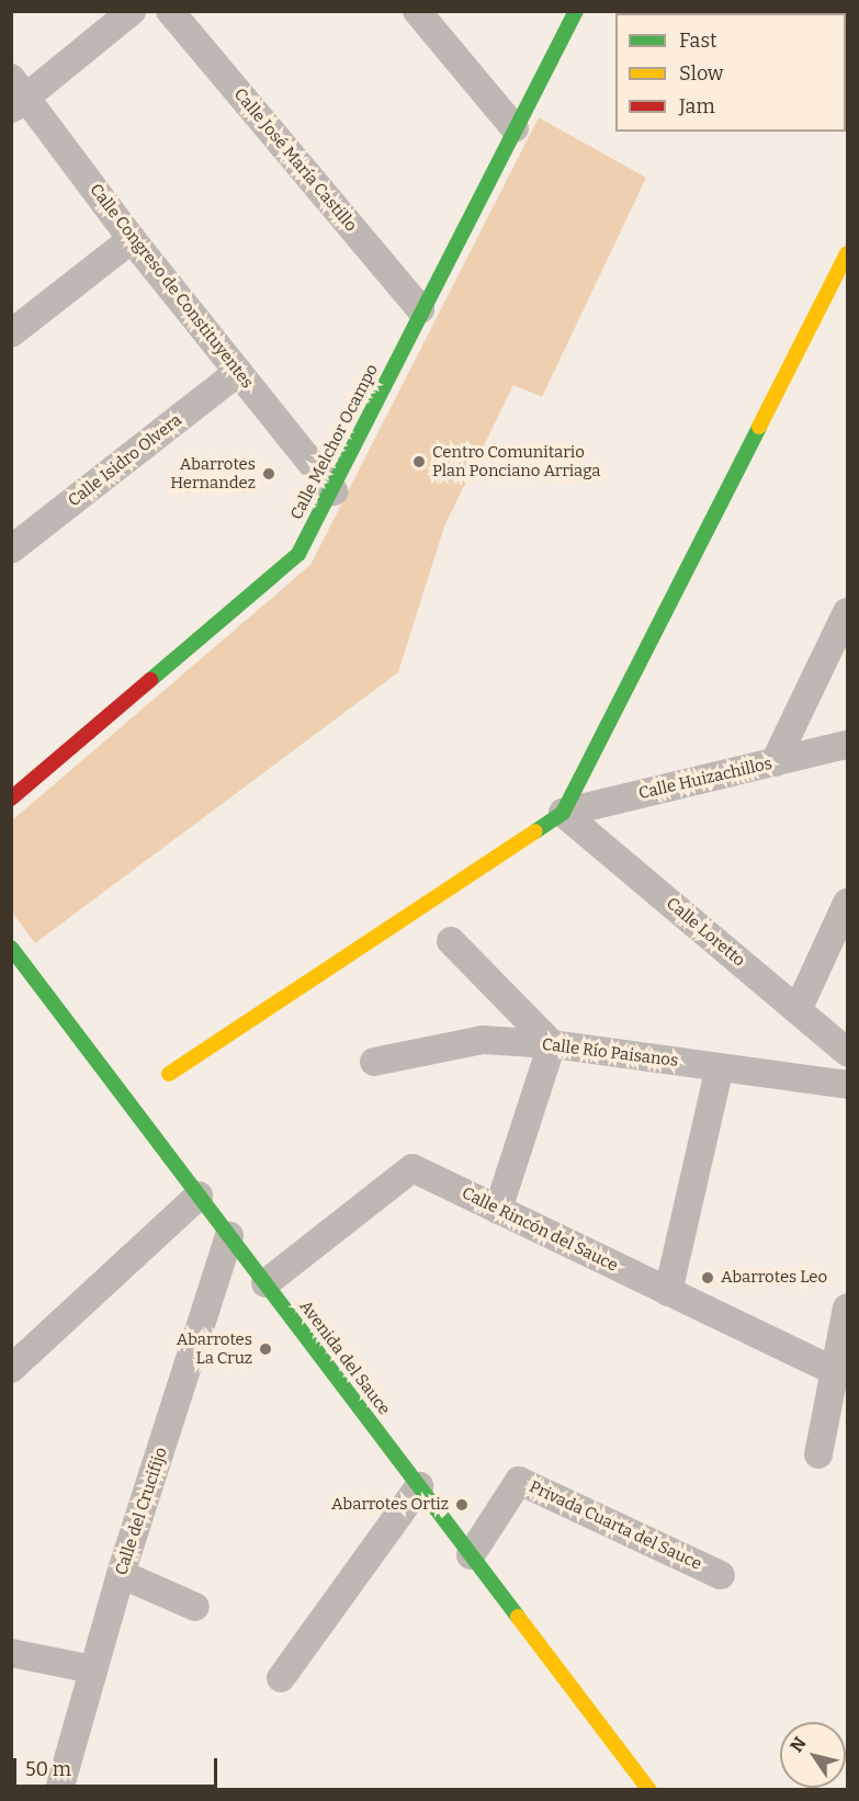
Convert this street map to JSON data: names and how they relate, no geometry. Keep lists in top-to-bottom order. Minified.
{"streets":{"street":["Calle José María Castillo","Calle Congreso de Constituyentes","Calle Melchor Ocampo","Calle Isidro Olvera","Calle Huizachillos","Calle Loretto","Calle Río Paisanos","Calle Rincón del Sauce","Avenida del Sauce","Calle del Crucifijo","Privada Cuarta del Sauce"]},"crossings":[["Calle José María Castillo","Calle Melchor Ocampo"],["Calle Congreso de Constituyentes","Calle Melchor Ocampo"],["Calle Congreso de Constituyentes","Calle Isidro Olvera"],["Calle Huizachillos","Calle Loretto"],["Calle Rincón del Sauce","Avenida del Sauce"],["Avenida del Sauce","Calle del Crucifijo"],["Avenida del Sauce","Privada Cuarta del Sauce"]],"places":["Centro Comunitario Plan Ponciano Arriaga","Abarrotes Hernandez","Abarrotes Leo","Abarrotes La Cruz","Abarrotes Ortiz"],"legend":["Fast","Slow","Jam"],"scale_bar":"50 m","north":"top left"}
